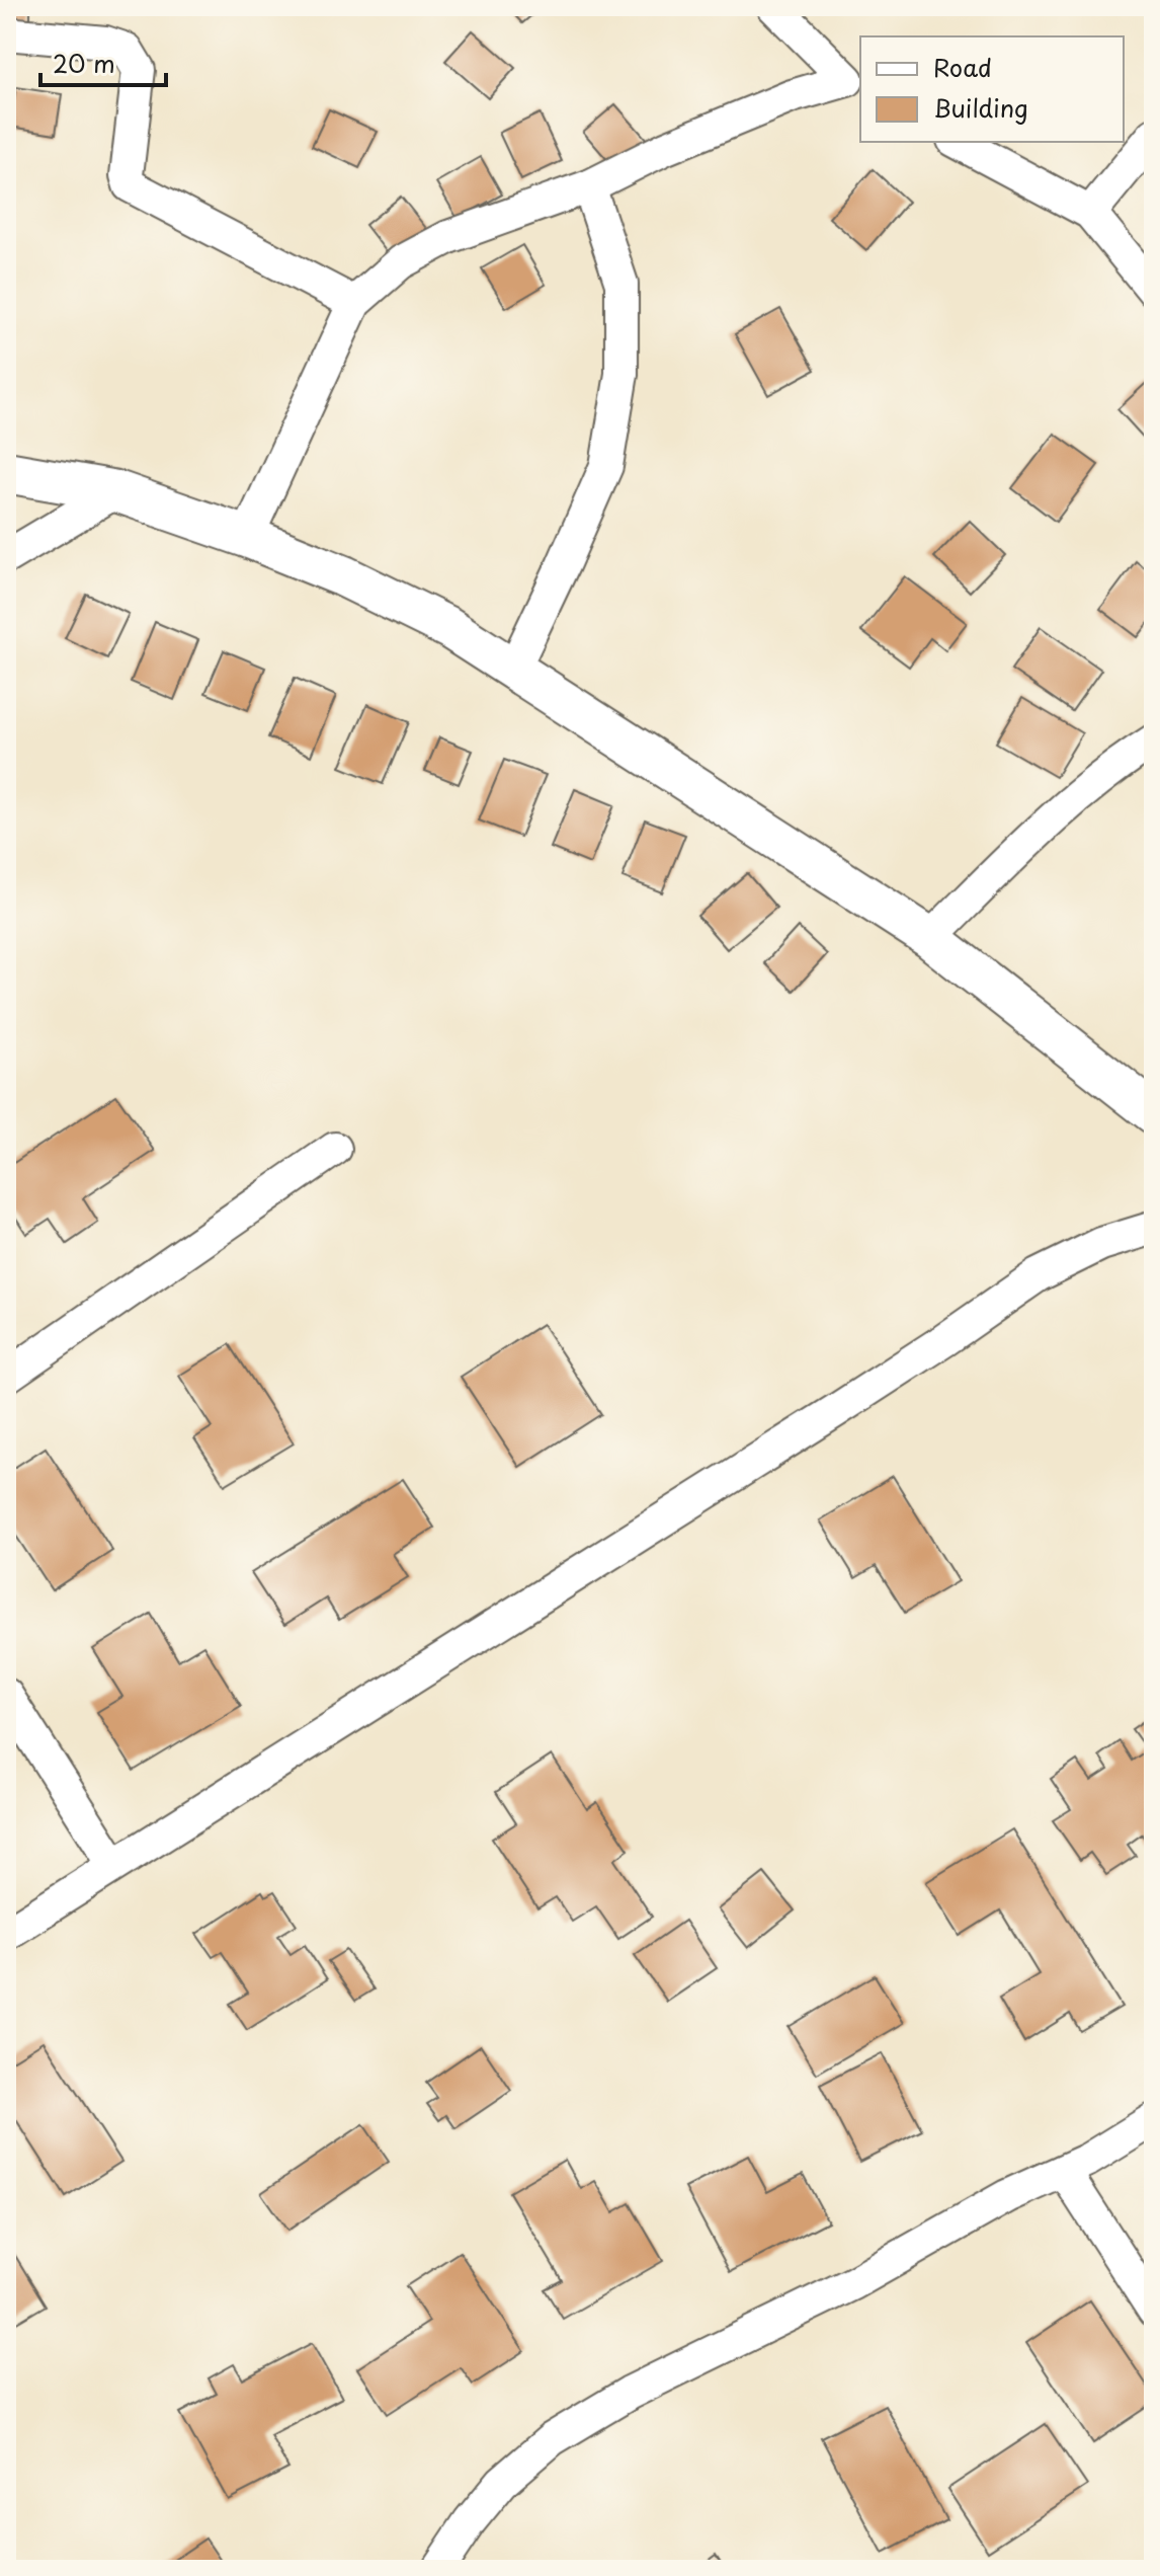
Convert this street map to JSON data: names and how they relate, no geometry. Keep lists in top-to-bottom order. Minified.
{"legend":["Road","Building"],"scale_bar":"20 m"}
